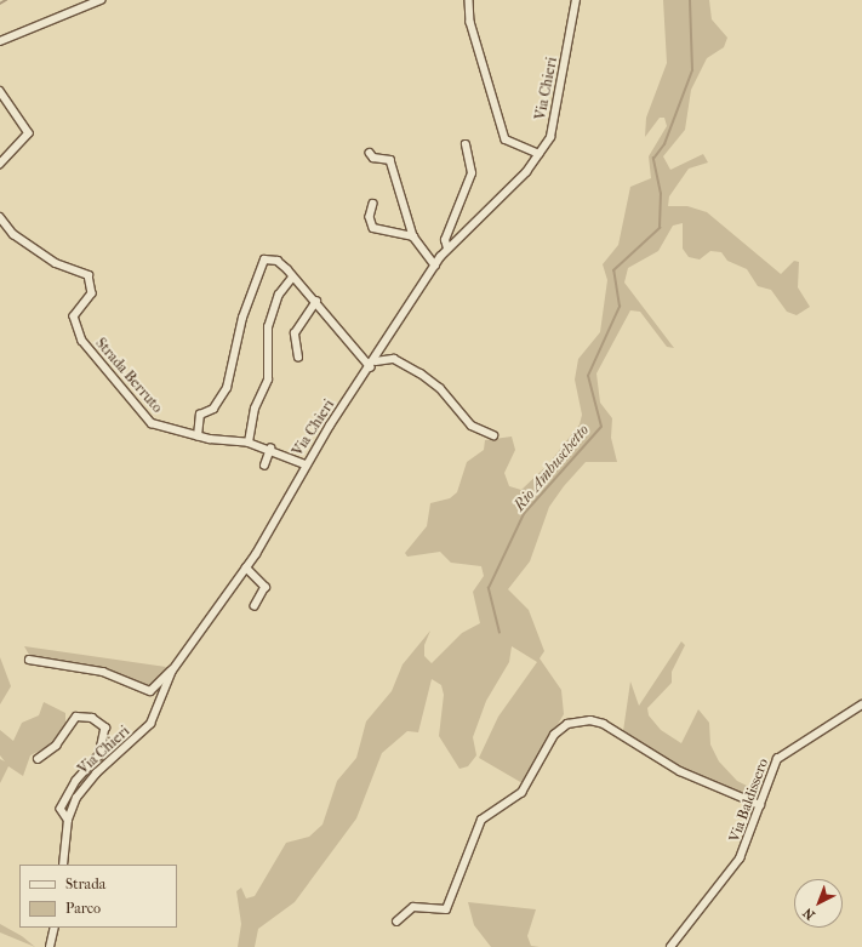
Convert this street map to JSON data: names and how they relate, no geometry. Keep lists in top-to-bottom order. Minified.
{"streets":{"street":["Via Chieri","Strada Berruto","Via Baldissero"]},"crossings":[["Via Chieri","Strada Berruto"]],"water":["Rio Ambuschetto"],"legend":["Strada","Parco"],"north":"bottom left"}
